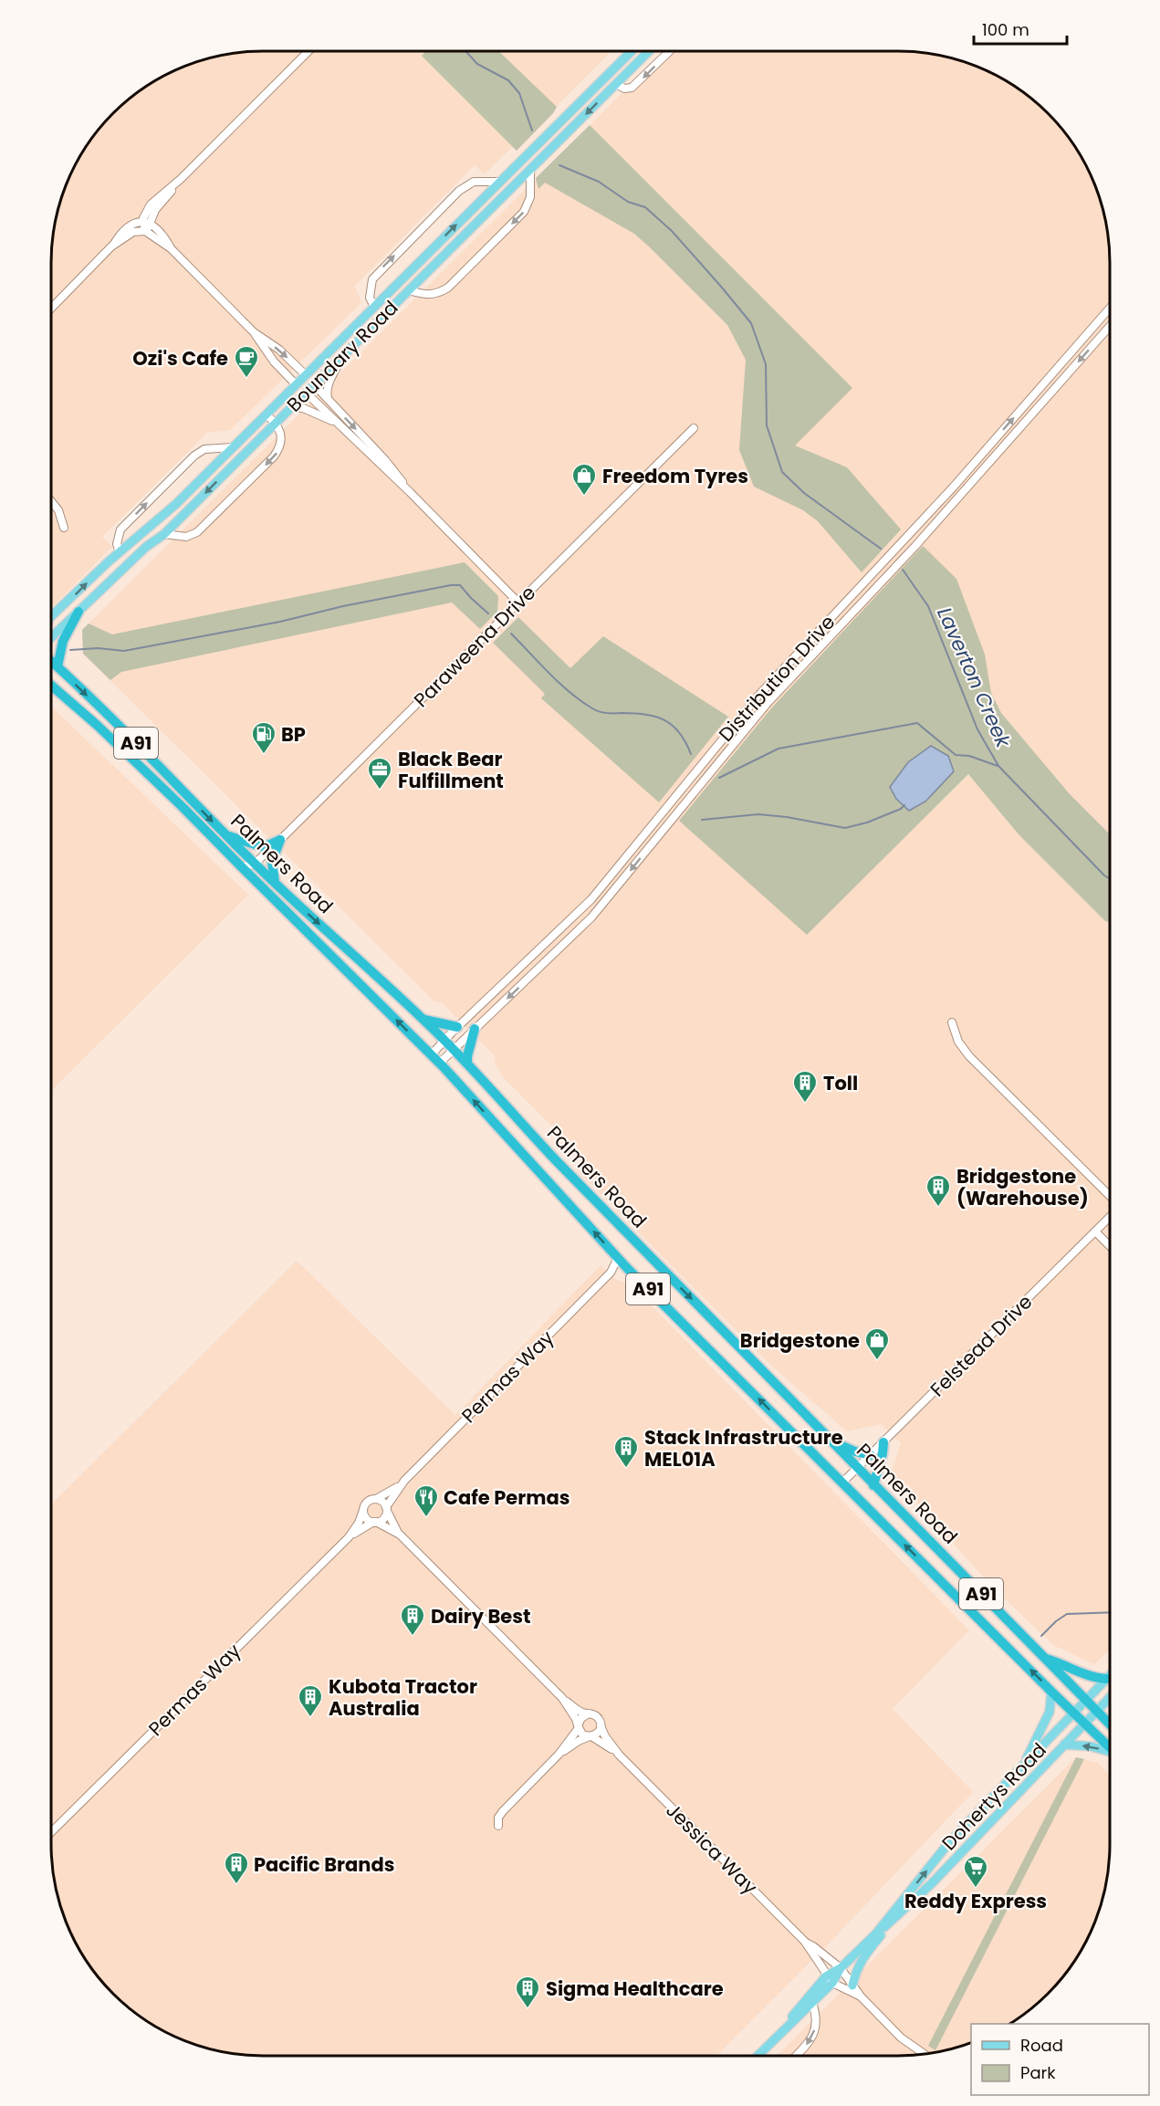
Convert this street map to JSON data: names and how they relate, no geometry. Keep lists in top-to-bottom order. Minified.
{"streets":{"highway":["A91","Palmers Road"],"main road":["Boundary Road","Dohertys Road"],"street":["Paraweena Drive","Distribution Drive","Felstead Drive","Permas Way","Jessica Way"]},"crossings":[["Paraweena Drive","Palmers Road"],["Distribution Drive","Palmers Road"],["Palmers Road","Felstead Drive"],["Palmers Road","Permas Way"],["Palmers Road","Dohertys Road"],["Dohertys Road","Jessica Way"]],"water":["Laverton Creek"],"places":{"cafe":["Ozi's Cafe"],"shop":["Freedom Tyres","Bridgestone"],"fuel station":["BP"],"office":["Black Bear Fulfillment"],"building":["Toll","Bridgestone (Warehouse)","Stack Infrastructure MEL01A","Dairy Best","Kubota Tractor Australia","Pacific Brands","Sigma Healthcare"],"restaurant":["Cafe Permas"],"supermarket":["Reddy Express"]},"legend":["Road","Park"],"scale_bar":"100 m"}
